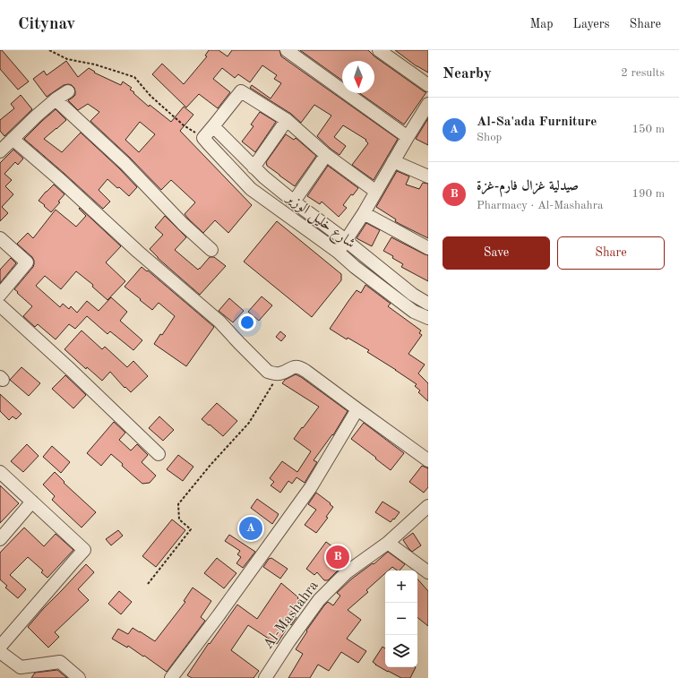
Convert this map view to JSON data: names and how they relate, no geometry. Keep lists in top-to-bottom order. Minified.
{"streets":{"street":["شارع خليل الوزير","Al-Mashahra"]},"north":"bottom","page":{"header":"Citynav","nav":["Map","Layers","Share"],"heading":["Nearby","2 results"],"list":[{"mark":"A","name":"Al-Sa'ada Furniture","note":"Shop","value":"150 m"},{"mark":"B","name":"صيدلية غزال فارم-غزة","note":"Pharmacy · Al-Mashahra","value":"190 m"}],"buttons":["Save","Share"],"pins":["A","B"],"map_buttons":["+","−"]}}
